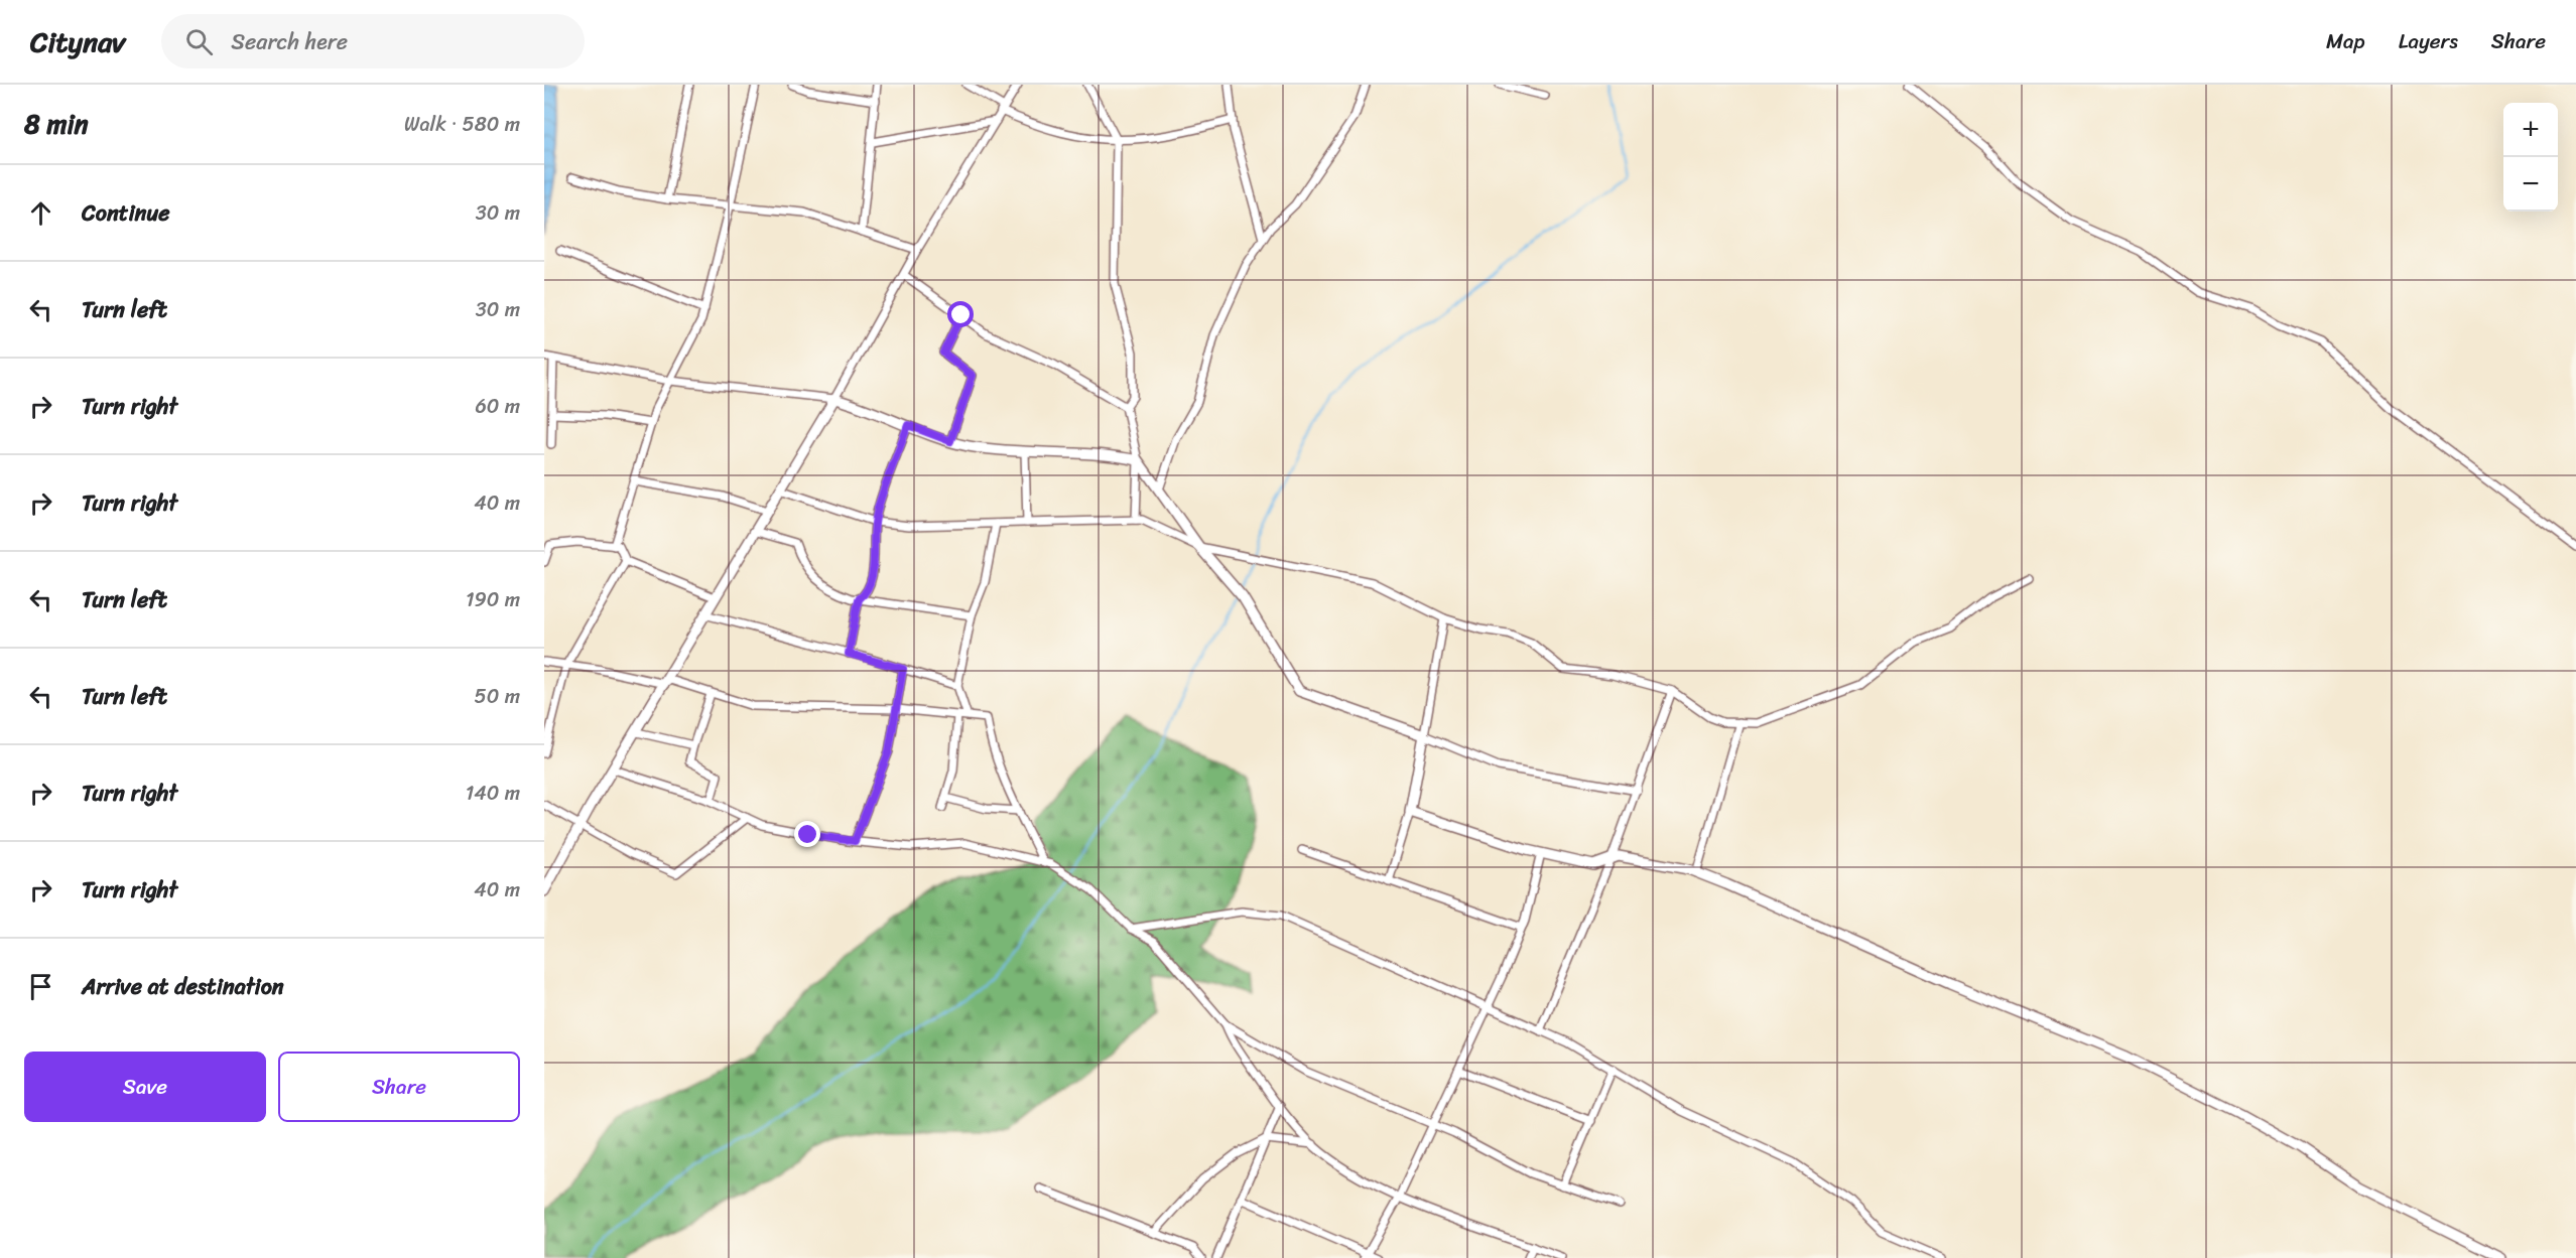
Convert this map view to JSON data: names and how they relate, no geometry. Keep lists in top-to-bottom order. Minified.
{"page":{"header":"Citynav","search":"Search here","nav":["Map","Layers","Share"],"heading":["8 min","Walk · 580 m"],"map_buttons":["+","−"],"list":[["Continue","30 m"],["Turn left","30 m"],["Turn right","60 m"],["Turn right","40 m"],["Turn left","190 m"],["Turn left","50 m"],["Turn right","140 m"],["Turn right","40 m"],"Arrive at destination"],"buttons":["Save","Share"]}}
